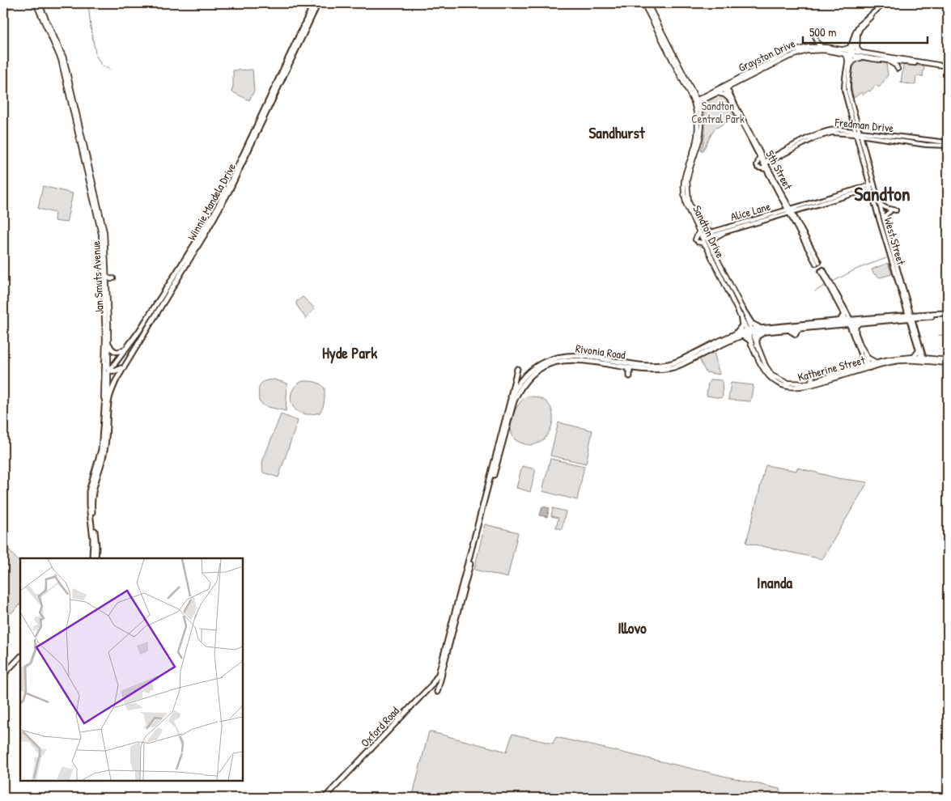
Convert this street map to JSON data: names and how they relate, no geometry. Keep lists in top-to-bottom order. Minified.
{"streets":{"main road":["Grayston Drive","Winnie Mandela Drive","Sandton Drive","Jan Smuts Avenue","Rivonia Road","Katherine Street","Oxford Road"],"street":["Fredman Drive","5th Street","Alice Lane","West Street"]},"crossings":[["Grayston Drive","5th Street"],["Grayston Drive","Sandton Drive"],["Grayston Drive","West Street"],["Fredman Drive","5th Street"],["Fredman Drive","West Street"],["5th Street","Alice Lane"],["Winnie Mandela Drive","Jan Smuts Avenue"],["Alice Lane","Sandton Drive"],["Alice Lane","West Street"],["Sandton Drive","Rivonia Road"],["Sandton Drive","Katherine Street"],["West Street","Rivonia Road"],["West Street","Katherine Street"],["Rivonia Road","Katherine Street"],["Rivonia Road","Oxford Road"]],"districts":["Sandhurst","Sandton","Hyde Park","Inanda","Illovo"],"parks":["Sandton Central Park"],"scale_bar":"500 m"}
